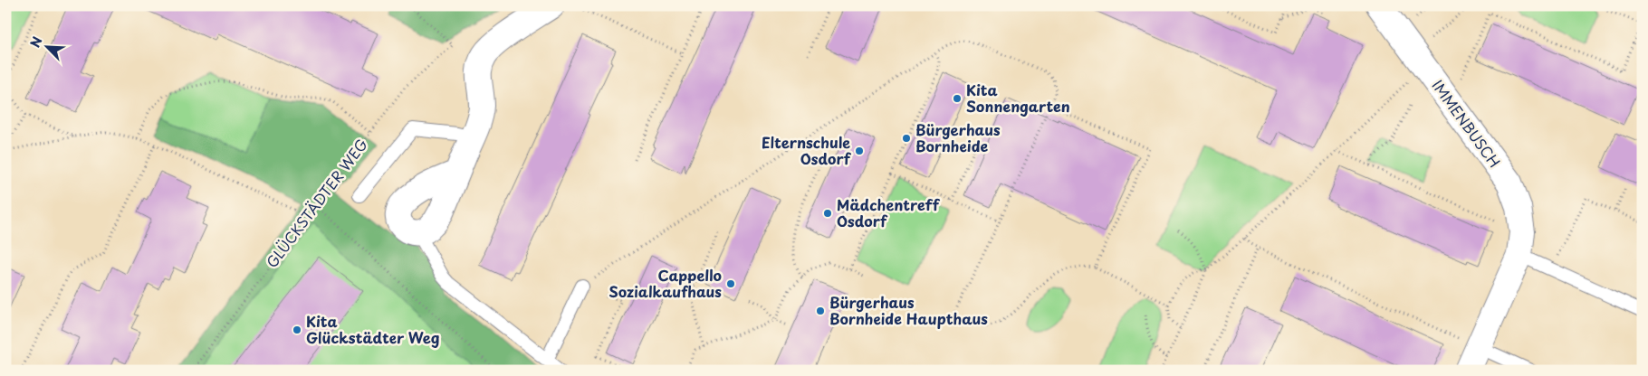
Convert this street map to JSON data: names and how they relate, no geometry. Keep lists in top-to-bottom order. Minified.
{"streets":{"street":["IMMENBUSCH"],"path":["GLÜCKSTÄDTER WEG"]},"places":["Kita Sonnengarten","Bürgerhaus Bornheide","Elternschule Osdorf","Mädchentreff Osdorf","Cappello Sozialkaufhaus","Bürgerhaus Bornheide Haupthaus","Kita Glückstädter Weg"],"north":"top left"}
